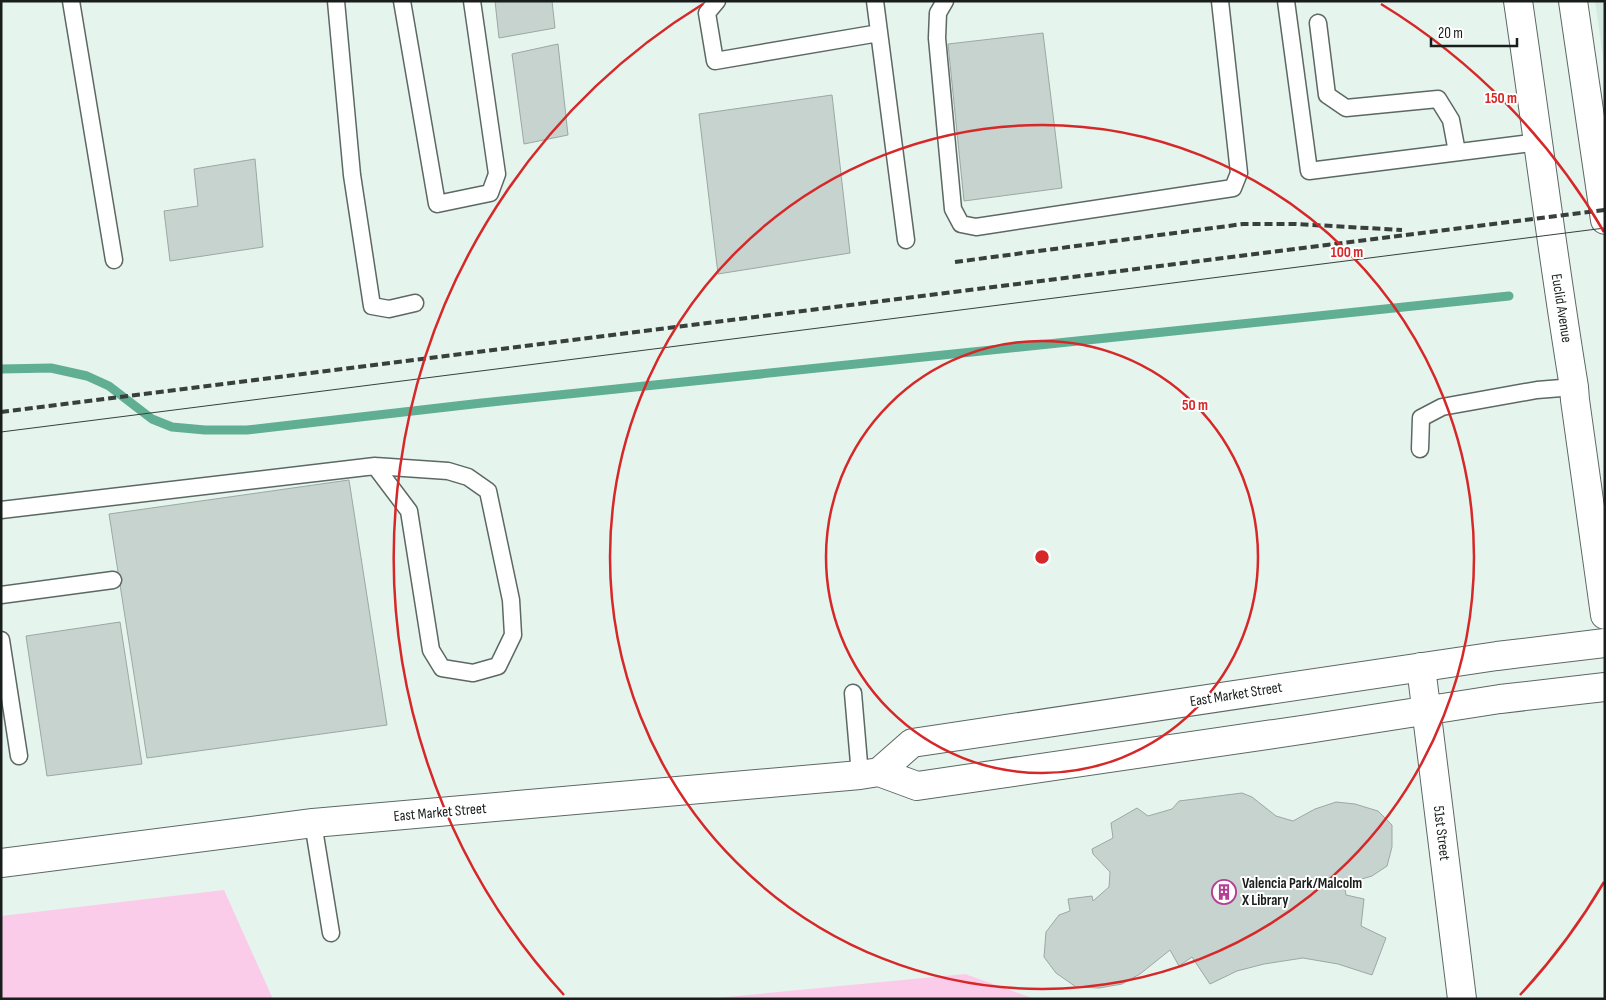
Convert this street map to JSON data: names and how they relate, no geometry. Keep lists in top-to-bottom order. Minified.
{"streets":{"main road":["Euclid Avenue","East Market Street","51st Street"]},"crossings":[["East Market Street","51st Street"]],"places":{"building":["Valencia Park/Malcolm X Library"]},"scale_bar":"20 m","rings":["150 m","100 m","50 m"]}
